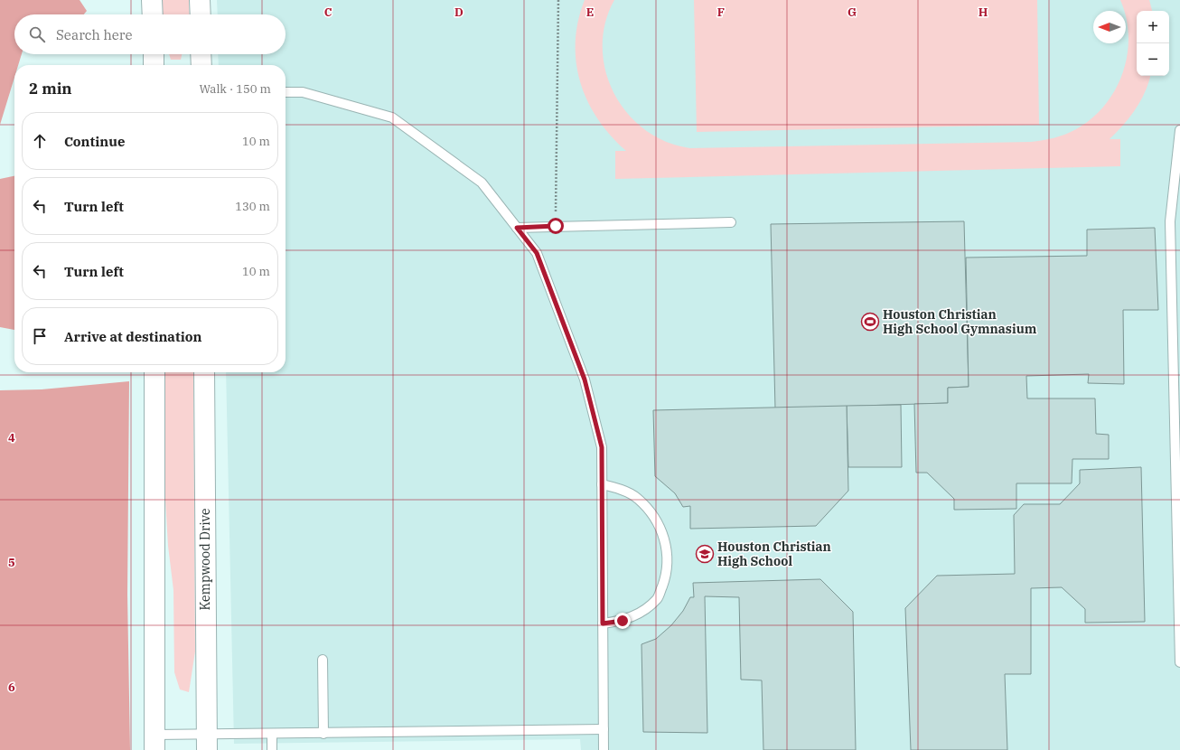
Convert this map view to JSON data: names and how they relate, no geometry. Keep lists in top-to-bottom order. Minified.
{"streets":{"main road":["Kempwood Drive"]},"places":{"sports":["Houston Christian High School Gymnasium"],"school or university":["Houston Christian High School"]},"north":"left","page":{"map_buttons":["+","−"],"search":"Search here","heading":["2 min","Walk · 150 m"],"list":[["Continue","10 m"],["Turn left","130 m"],["Turn left","10 m"],"Arrive at destination"]},"grid":{"columns":["C","D","E","F","G","H"],"rows":["4","5","6"]}}
